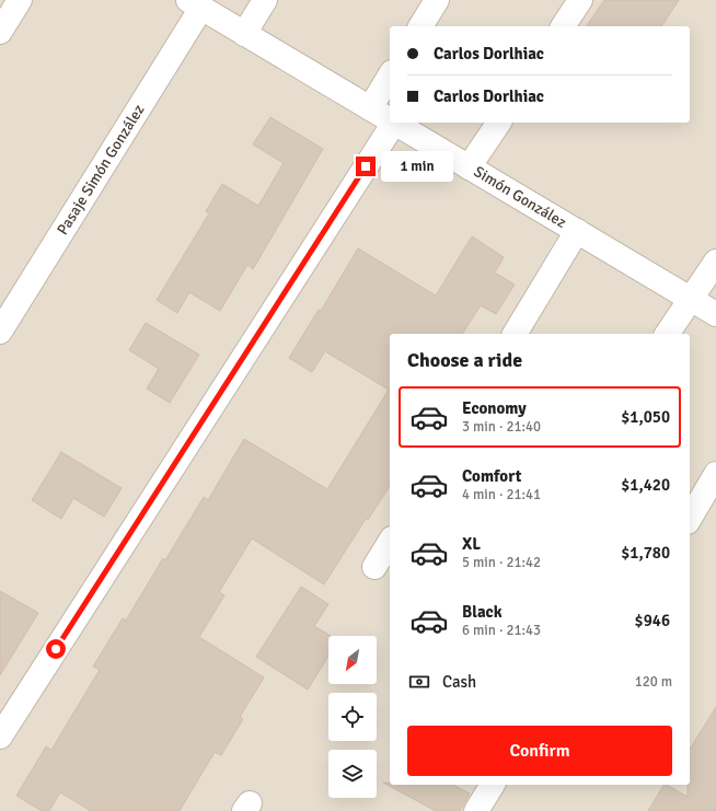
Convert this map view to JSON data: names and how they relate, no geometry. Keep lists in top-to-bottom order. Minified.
{"streets":{"street":["Pasaje Simón González","Simón González"]},"crossings":[["Pasaje Simón González","Simón González"]],"north":"bottom left","page":{"banner":["Carlos Dorlhiac","Carlos Dorlhiac"],"bubble":"1 min","heading":"Choose a ride","list":[{"name":"Economy","note":"3 min · 21:40","value":"$1,050"},{"name":"Comfort","note":"4 min · 21:41","value":"$1,420"},{"name":"XL","note":"5 min · 21:42","value":"$1,780"},{"name":"Black","note":"6 min · 21:43","value":"$946"}],"pay":["Cash","120 m"],"buttons":"Confirm"}}
